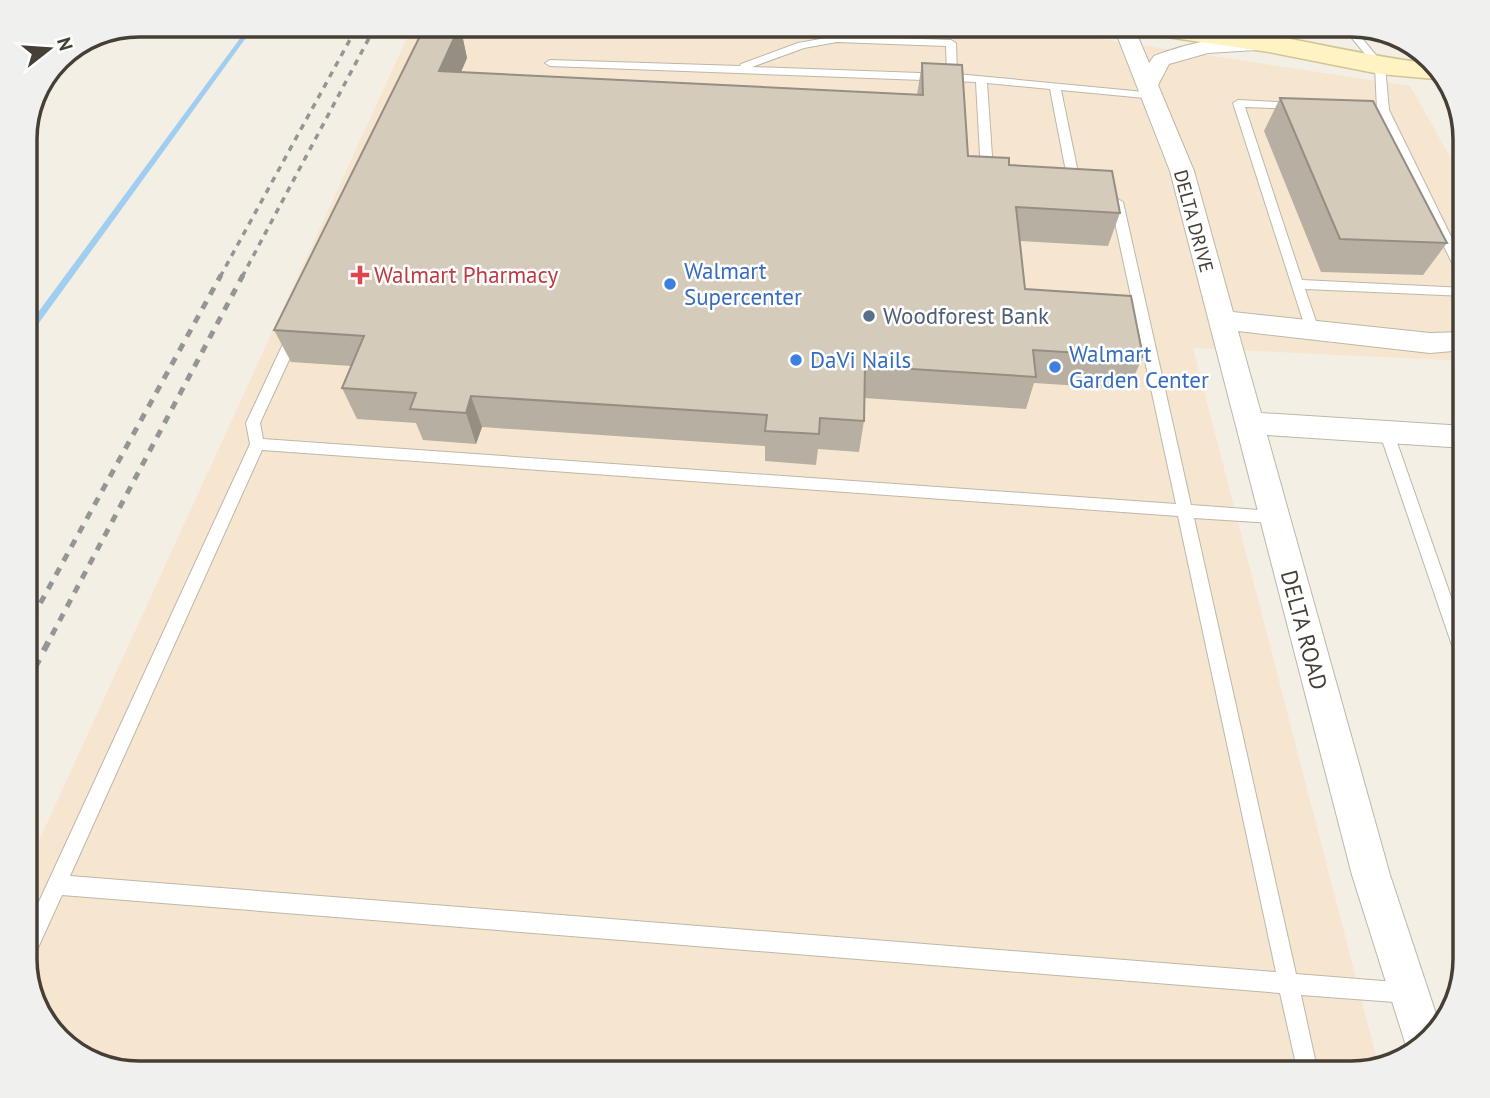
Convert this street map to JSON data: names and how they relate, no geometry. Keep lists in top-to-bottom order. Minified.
{"streets":{"street":["DELTA DRIVE","DELTA ROAD"]},"crossings":[["DELTA DRIVE","DELTA ROAD"]],"places":{"health":["Walmart Pharmacy"],"other":["Walmart Supercenter","Woodforest Bank","DaVi Nails","Walmart Garden Center"]},"north":"right"}
